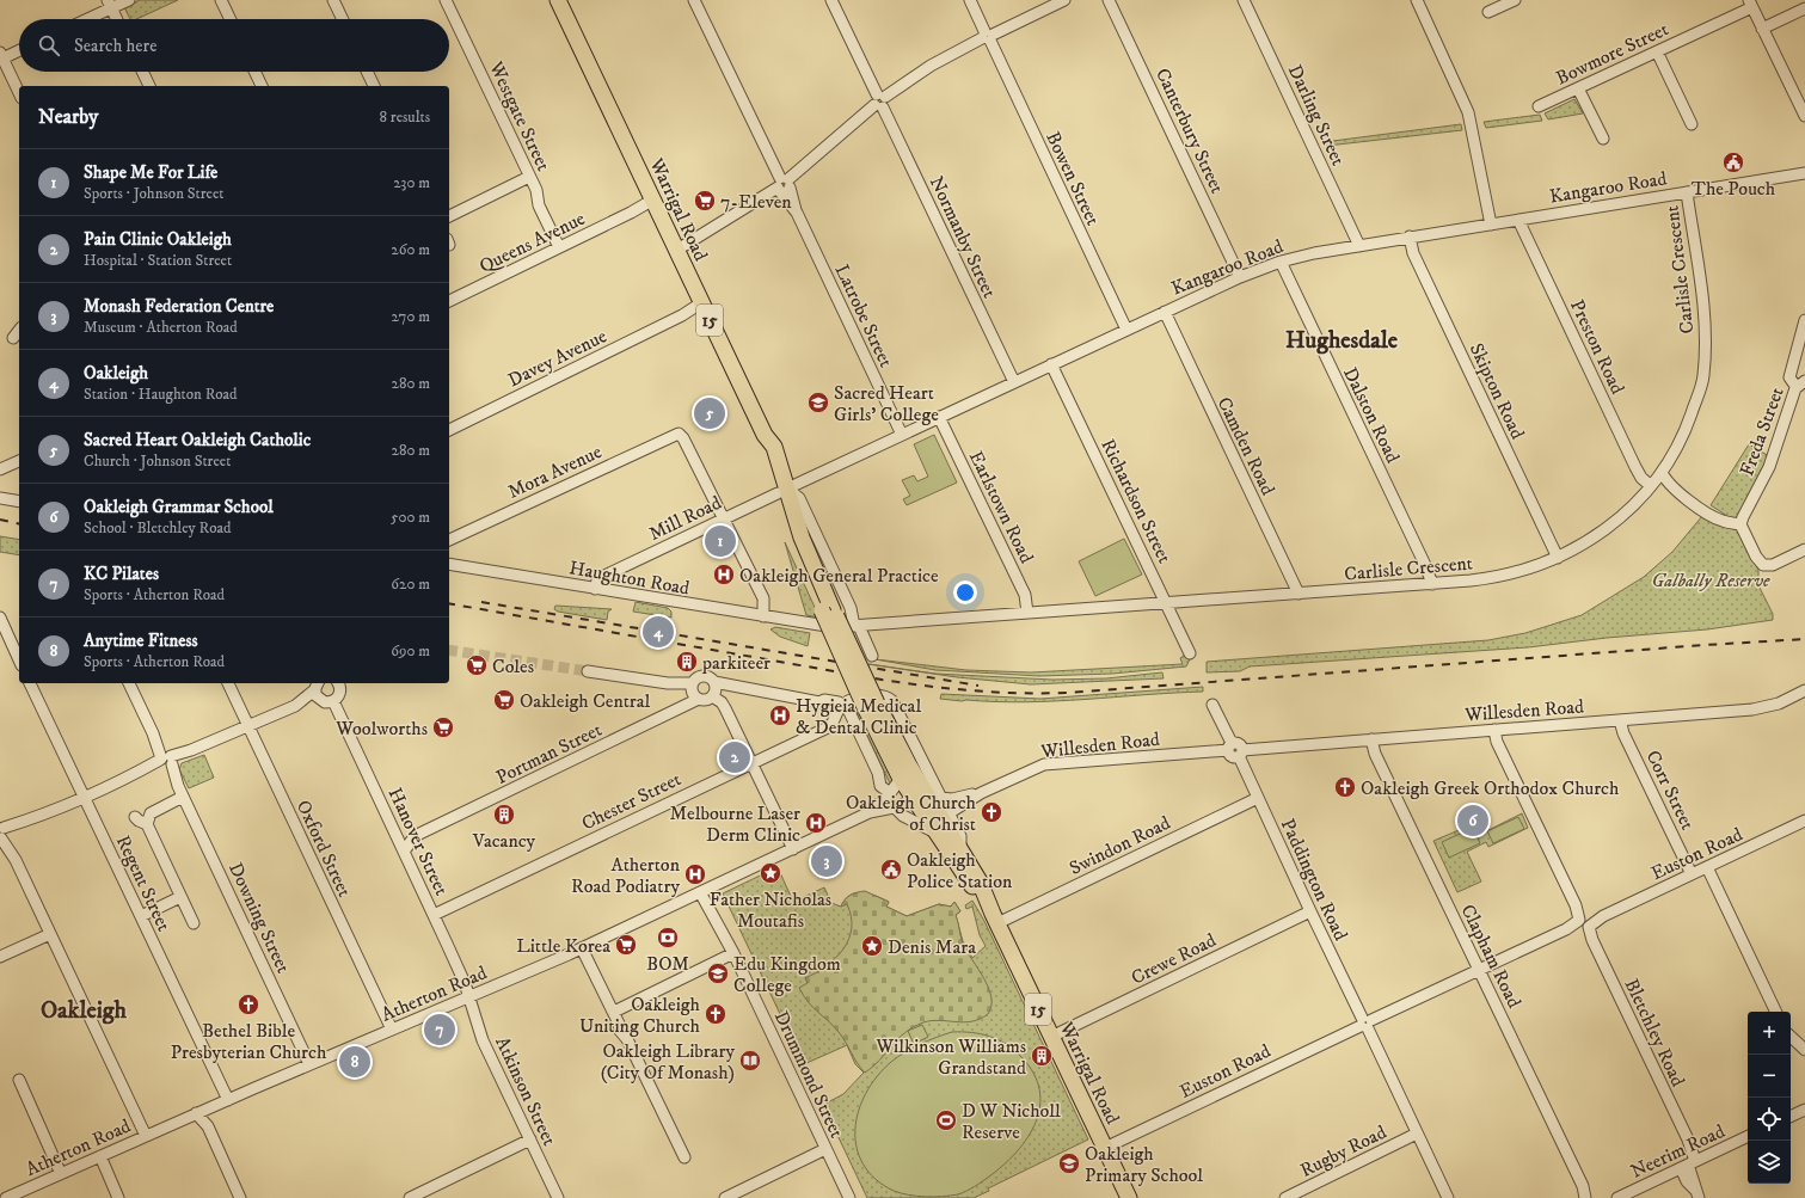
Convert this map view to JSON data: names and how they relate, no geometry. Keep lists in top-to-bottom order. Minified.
{"streets":{"highway":["Warrigal Road","15"],"street":["Bowmore Street","Darling Street","Westgate Street","Canterbury Street","Bowen Street","Kangaroo Road","Normanby Street","Queens Avenue","Carlisle Crescent","Latrobe Street","Preston Road","Davey Avenue","Skipton Road","Dalston Road","Freda Street","Camden Road","Mora Avenue","Richardson Street","Earlstown Road","Mill Road","Haughton Road","Willesden Road","Portman Street","Corr Street","Chester Street","Hanover Street","Swindon Road","Oxford Street","Euston Road","Paddington Road","Regent Street","Downing Street","Clapham Road","Crewe Road","Atherton Road","Bletchley Road","Drummond Street","Atkinson Street","Rugby Road","Neerim Road"]},"crossings":[["Darling Street","Kangaroo Road"],["Westgate Street","Queens Avenue"],["Canterbury Street","Kangaroo Road"],["Bowen Street","Kangaroo Road"],["Kangaroo Road","Warrigal Road"],["Kangaroo Road","Normanby Street"],["Kangaroo Road","Carlisle Crescent"],["Kangaroo Road","Latrobe Street"],["Kangaroo Road","Preston Road"],["Kangaroo Road","Skipton Road"],["Kangaroo Road","Dalston Road"],["Kangaroo Road","Camden Road"],["Kangaroo Road","Richardson Street"],["Kangaroo Road","Earlstown Road"],["Kangaroo Road","Mill Road"],["Warrigal Road","Queens Avenue"],["Warrigal Road","Carlisle Crescent"],["Warrigal Road","Davey Avenue"],["Warrigal Road","Mill Road"],["Warrigal Road","Willesden Road"],["Warrigal Road","Chester Street"],["Warrigal Road","Swindon Road"],["Warrigal Road","Euston Road"],["Warrigal Road","Crewe Road"],["Warrigal Road","Atherton Road"],["Carlisle Crescent","Preston Road"],["Carlisle Crescent","Skipton Road"],["Carlisle Crescent","Dalston Road"],["Carlisle Crescent","Camden Road"],["Carlisle Crescent","Richardson Street"],["Carlisle Crescent","Earlstown Road"],["Carlisle Crescent","Haughton Road"],["Mora Avenue","Mill Road"],["Mill Road","Haughton Road"],["Willesden Road","Corr Street"],["Willesden Road","Paddington Road"],["Willesden Road","Clapham Road"],["Willesden Road","Bletchley Road"],["Portman Street","Hanover Street"],["Corr Street","Euston Road"],["Chester Street","Hanover Street"],["Hanover Street","Atherton Road"],["Hanover Street","Atkinson Street"],["Swindon Road","Paddington Road"],["Oxford Street","Atherton Road"],["Euston Road","Paddington Road"],["Euston Road","Clapham Road"],["Euston Road","Bletchley Road"],["Paddington Road","Crewe Road"],["Paddington Road","Rugby Road"],["Regent Street","Atherton Road"],["Downing Street","Atherton Road"],["Atherton Road","Drummond Street"],["Atherton Road","Atkinson Street"],["Bletchley Road","Neerim Road"]],"districts":["Hughesdale","Oakleigh"],"parks":["Galbally Reserve"],"places":{"public building":["The Pouch","Oakleigh Police Station"],"supermarket":["7-Eleven","Coles","Oakleigh Central","Woolworths","Little Korea"],"school or university":["Sacred Heart Girls' College","Edu Kingdom College","Oakleigh Primary School"],"hospital":["Oakleigh General Practice","Hygieia Medical & Dental Clinic","Melbourne Laser Derm Clinic","Atherton Road Podiatry"],"building":["parkiteer","Vacancy","Wilkinson Williams Grandstand"],"church":["Oakleigh Greek Orthodox Church","Oakleigh Church of Christ","Bethel Bible Presbyterian Church","Oakleigh Uniting Church"],"place":["Father Nicholas Moutafis","Denis Mara"],"bank":["BOM"],"library":["Oakleigh Library (City Of Monash)"],"sports":["D W Nicholl Reserve"]},"page":{"search":"Search here","heading":["Nearby","8 results"],"list":[{"mark":"1","name":"Shape Me For Life","note":"Sports · Johnson Street","value":"230 m"},{"mark":"2","name":"Pain Clinic Oakleigh","note":"Hospital · Station Street","value":"260 m"},{"mark":"3","name":"Monash Federation Centre","note":"Museum · Atherton Road","value":"270 m"},{"mark":"4","name":"Oakleigh","note":"Station · Haughton Road","value":"280 m"},{"mark":"5","name":"Sacred Heart Oakleigh Catholic","note":"Church · Johnson Street","value":"280 m"},{"mark":"6","name":"Oakleigh Grammar School","note":"School · Bletchley Road","value":"500 m"},{"mark":"7","name":"KC Pilates","note":"Sports · Atherton Road","value":"620 m"},{"mark":"8","name":"Anytime Fitness","note":"Sports · Atherton Road","value":"690 m"}],"pins":["5","1","4","2","6","3","7","8"],"map_buttons":["+","−"]}}
